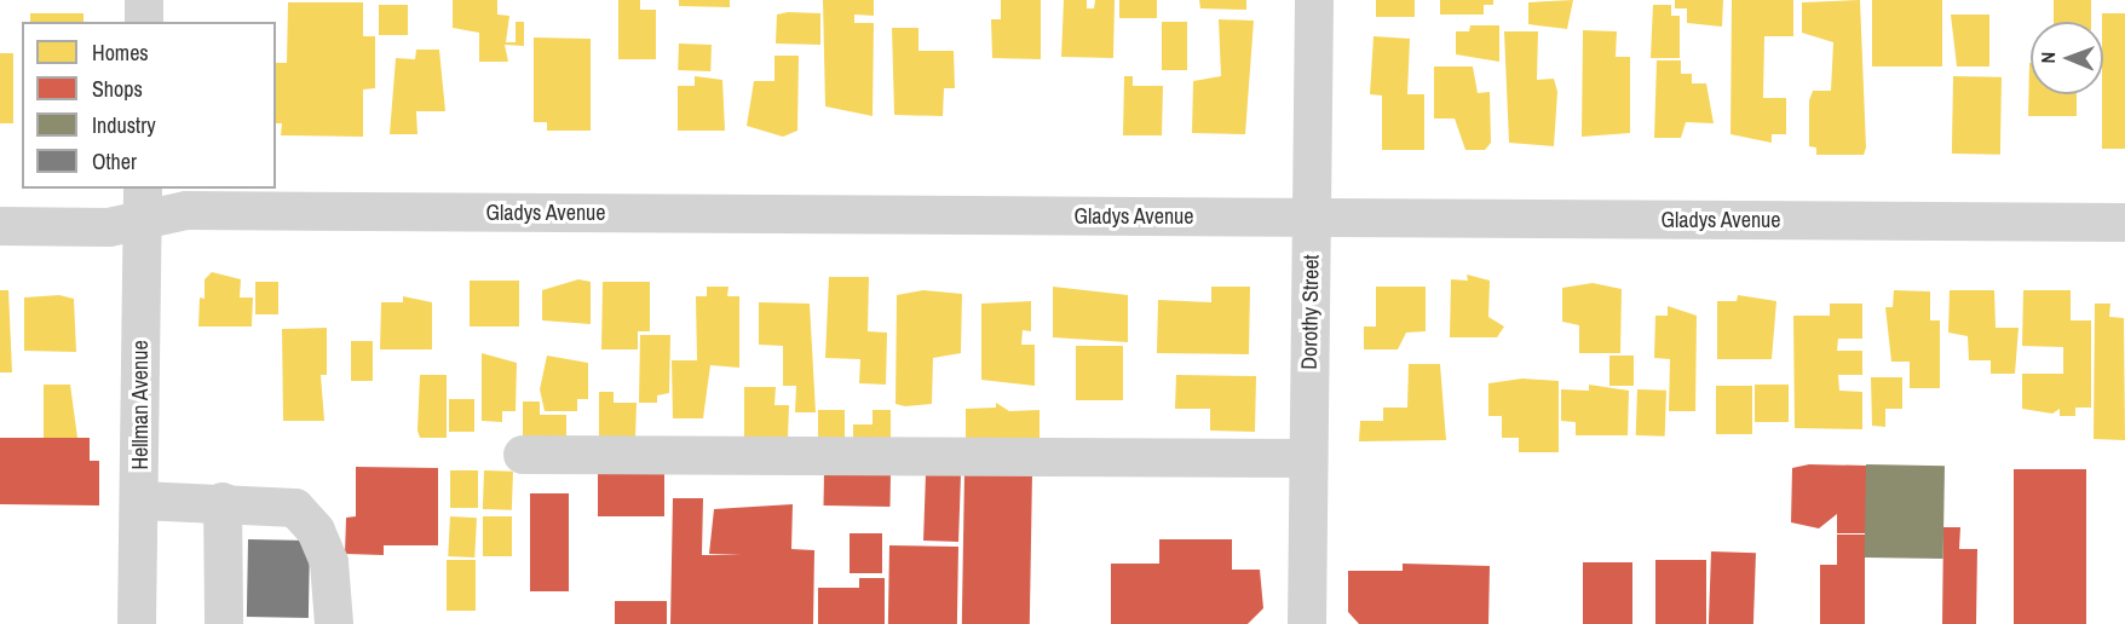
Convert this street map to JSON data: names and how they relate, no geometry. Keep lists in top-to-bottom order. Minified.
{"streets":{"street":["Gladys Avenue","Dorothy Street","Hellman Avenue"]},"crossings":[["Gladys Avenue","Dorothy Street"],["Gladys Avenue","Hellman Avenue"]],"legend":["Homes","Shops","Industry","Other"],"north":"left"}
